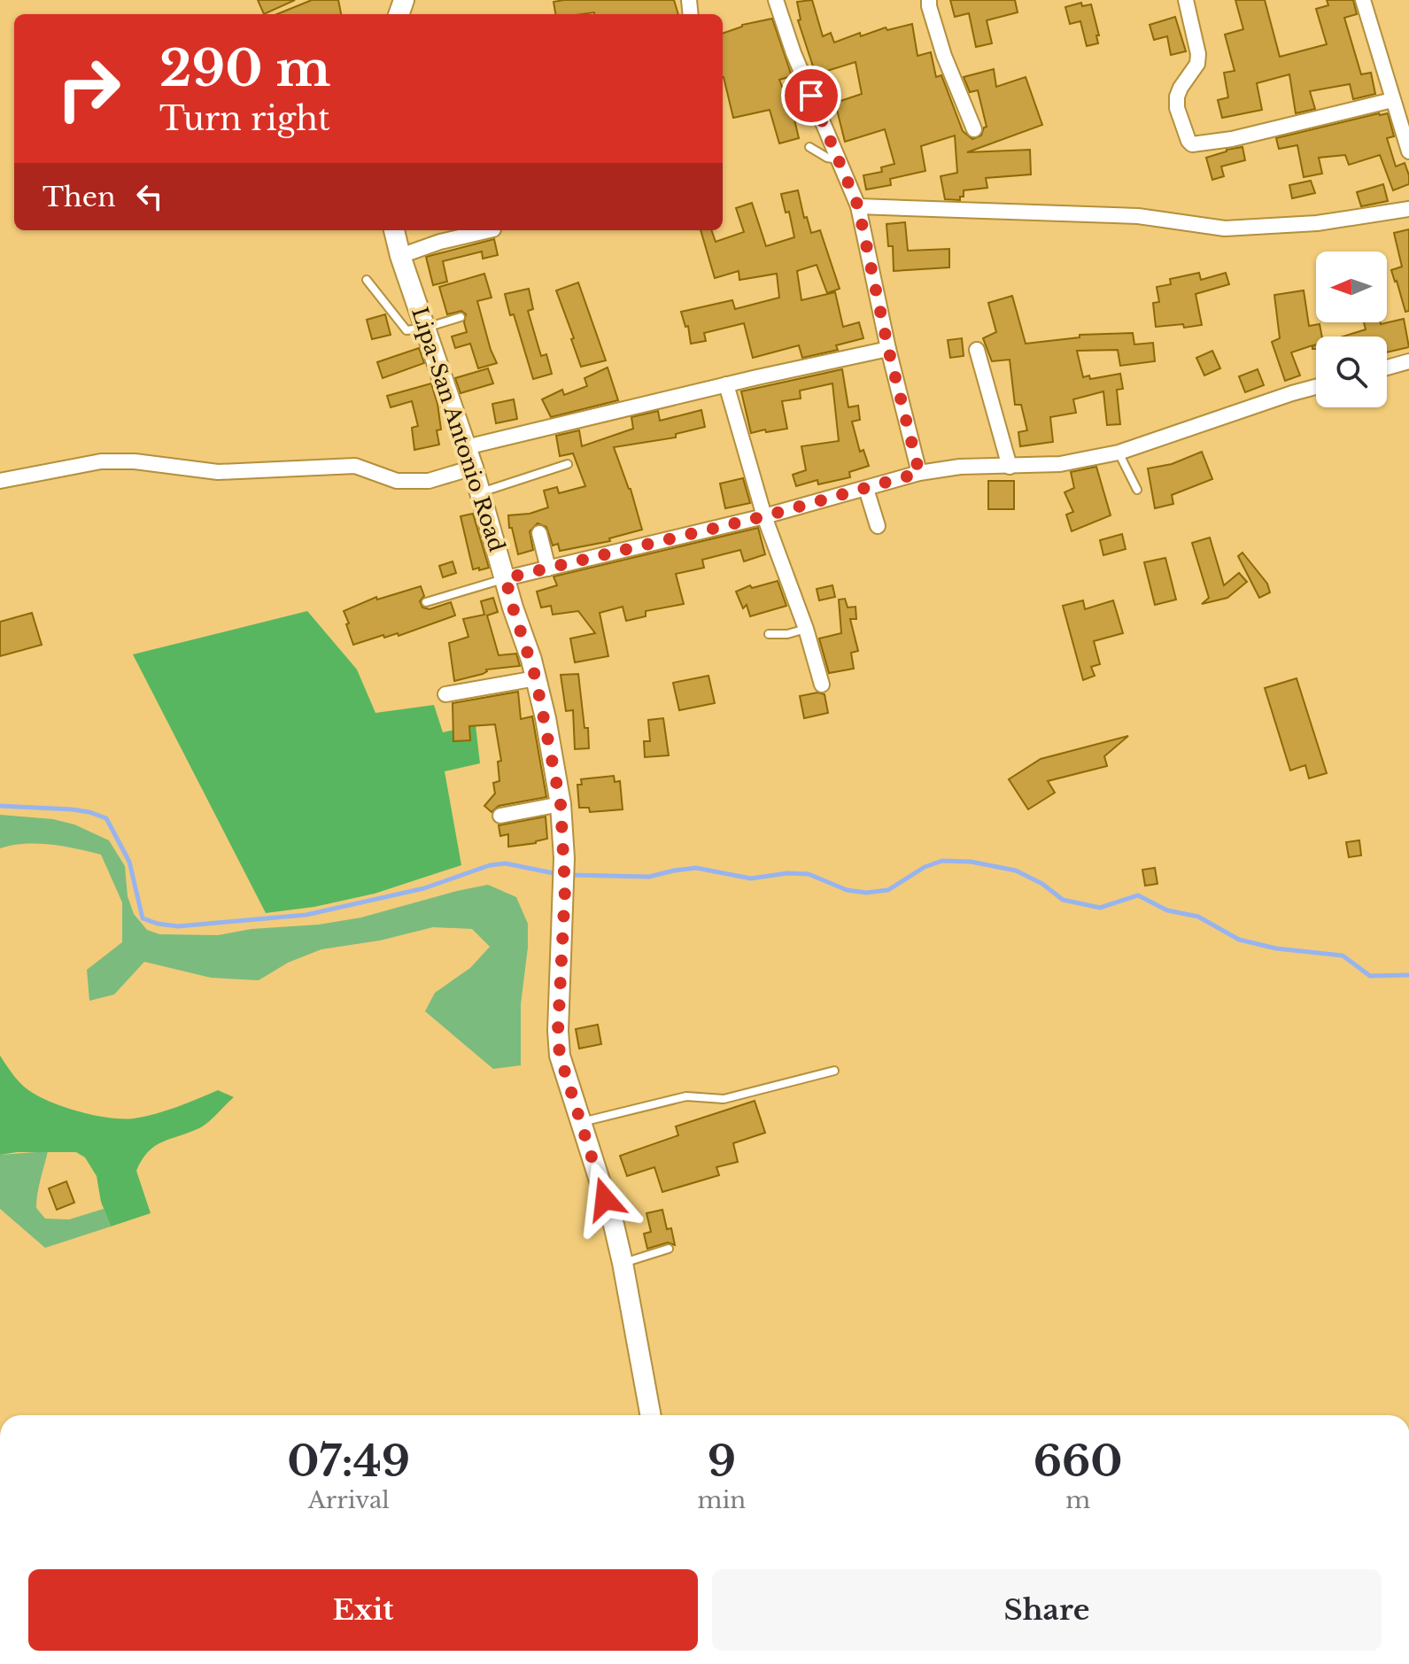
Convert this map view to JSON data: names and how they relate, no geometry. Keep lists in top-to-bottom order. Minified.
{"streets":{"main road":["Lipa-San Antonio Road"]},"north":"left","page":{"turn":["290 m","Turn right"],"then":"Then","eta":["07:49","Arrival","9","min","660","m"],"buttons":["Exit","Share"]}}
